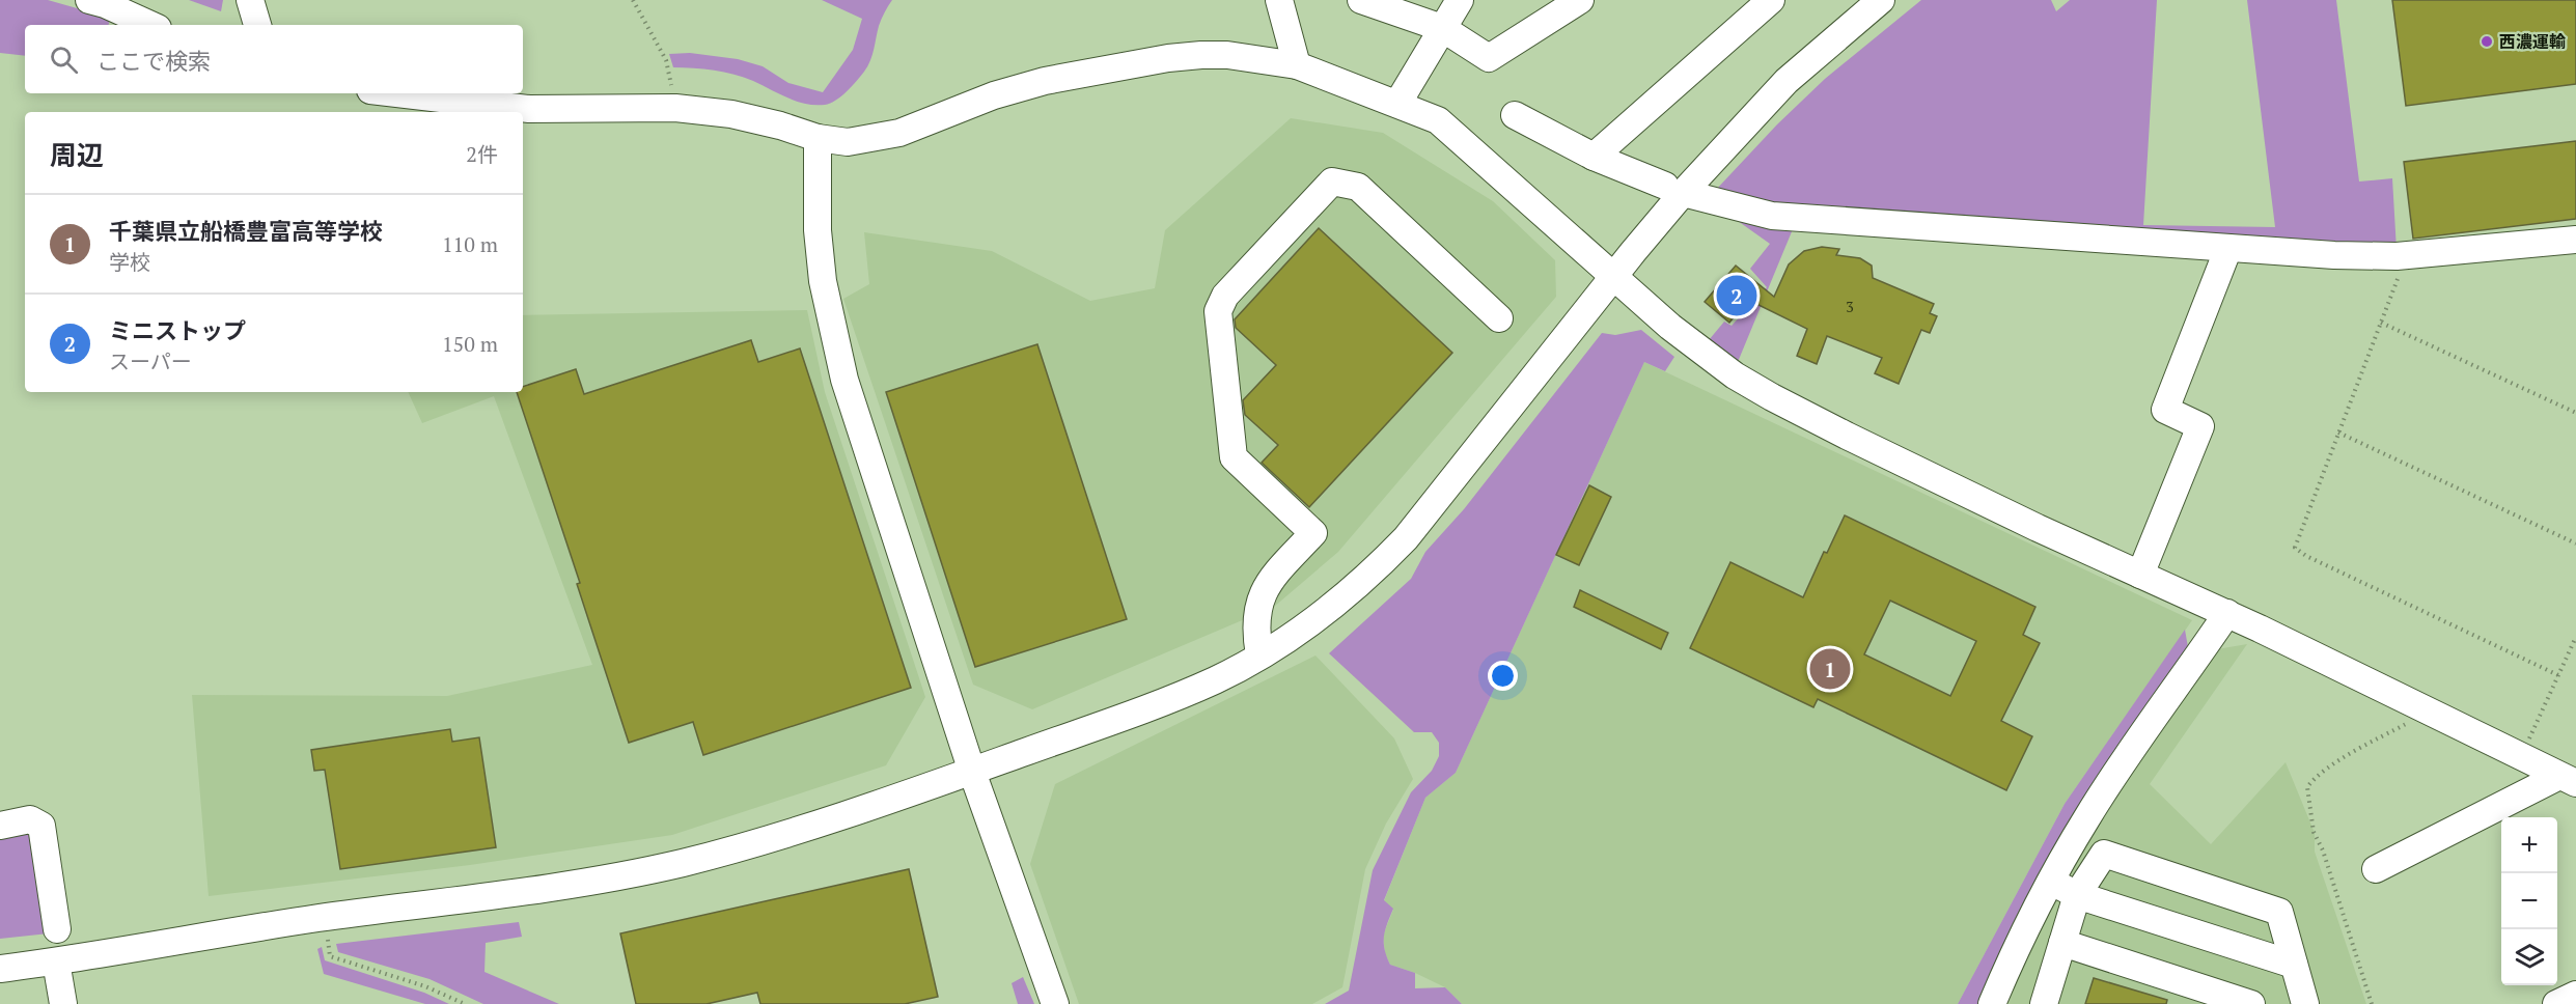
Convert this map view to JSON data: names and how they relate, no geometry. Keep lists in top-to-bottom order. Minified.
{"places":["西濃運輸"],"house_numbers":["3"],"page":{"search":"ここで検索","heading":["周辺","2件"],"list":[{"mark":"1","name":"千葉県立船橋豊富高等学校","note":"学校","value":"110 m"},{"mark":"2","name":"ミニストップ","note":"スーパー","value":"150 m"}],"pins":["2","1"],"map_buttons":["+","−"]}}
